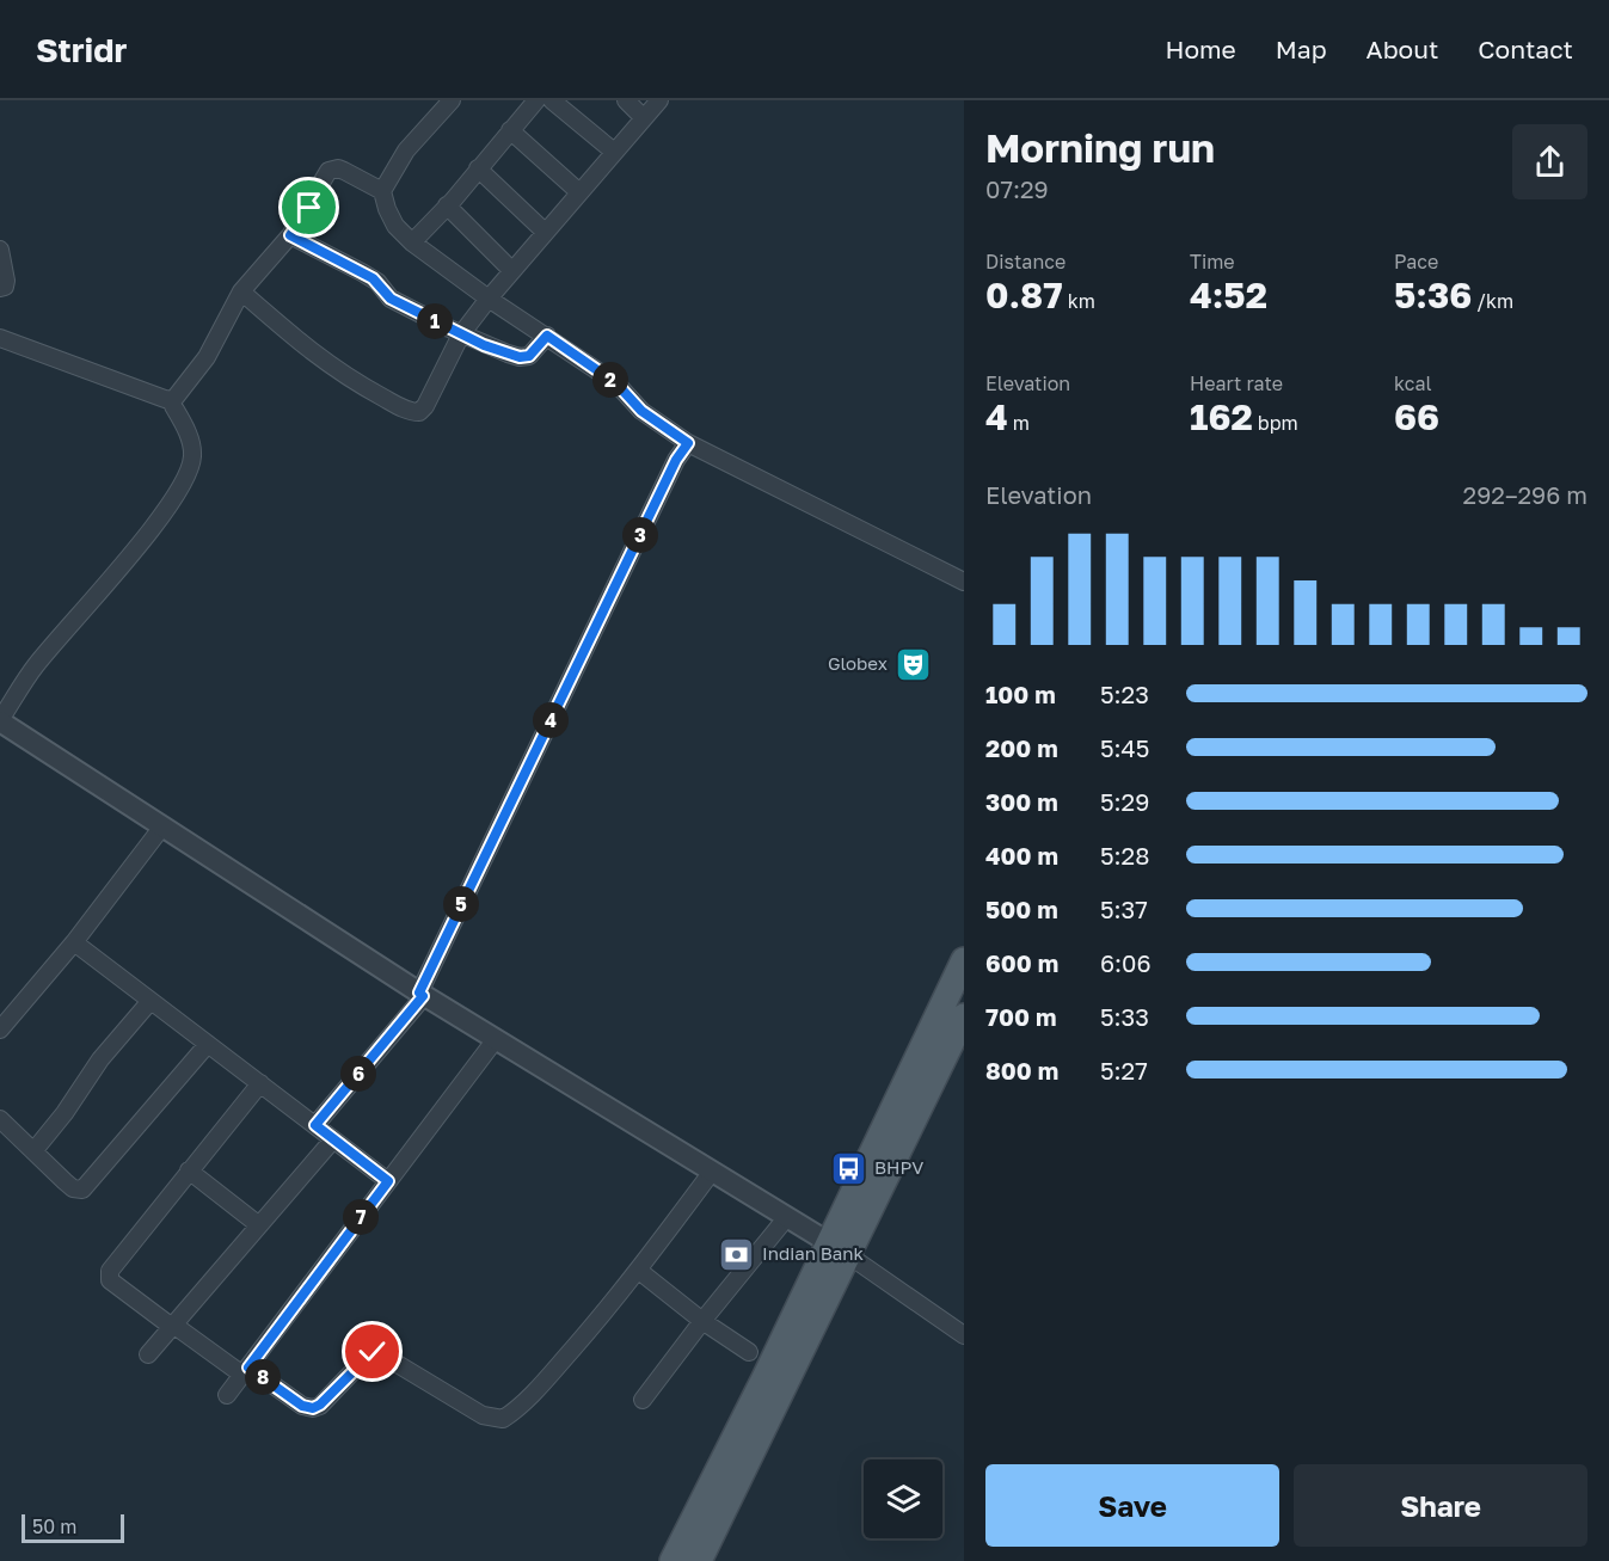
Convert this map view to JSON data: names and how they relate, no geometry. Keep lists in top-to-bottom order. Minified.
{"places":{"theatre":["Globex"],"bus stop":["BHPV"],"bank":["Indian Bank"]},"scale_bar":"50 m","page":{"header":"Stridr","nav":["Home","Map","About","Contact"],"heading":["Morning run","07:29"],"stats":[["Distance","0.87 km"],["Time","4:52"],["Pace","5:36 /km"],["Elevation","4 m"],["Heart rate","162 bpm"],["kcal","66"]],"pins":["1","2","3","4","5","6","7","8"],"chart":["Elevation","292–296 m"],"list":[{"name":"100 m","note":"5:23"},{"name":"200 m","note":"5:45"},{"name":"300 m","note":"5:29"},{"name":"400 m","note":"5:28"},{"name":"500 m","note":"5:37"},{"name":"600 m","note":"6:06"},{"name":"700 m","note":"5:33"},{"name":"800 m","note":"5:27"}],"buttons":["Save","Share"],"scale":"50 m"}}
